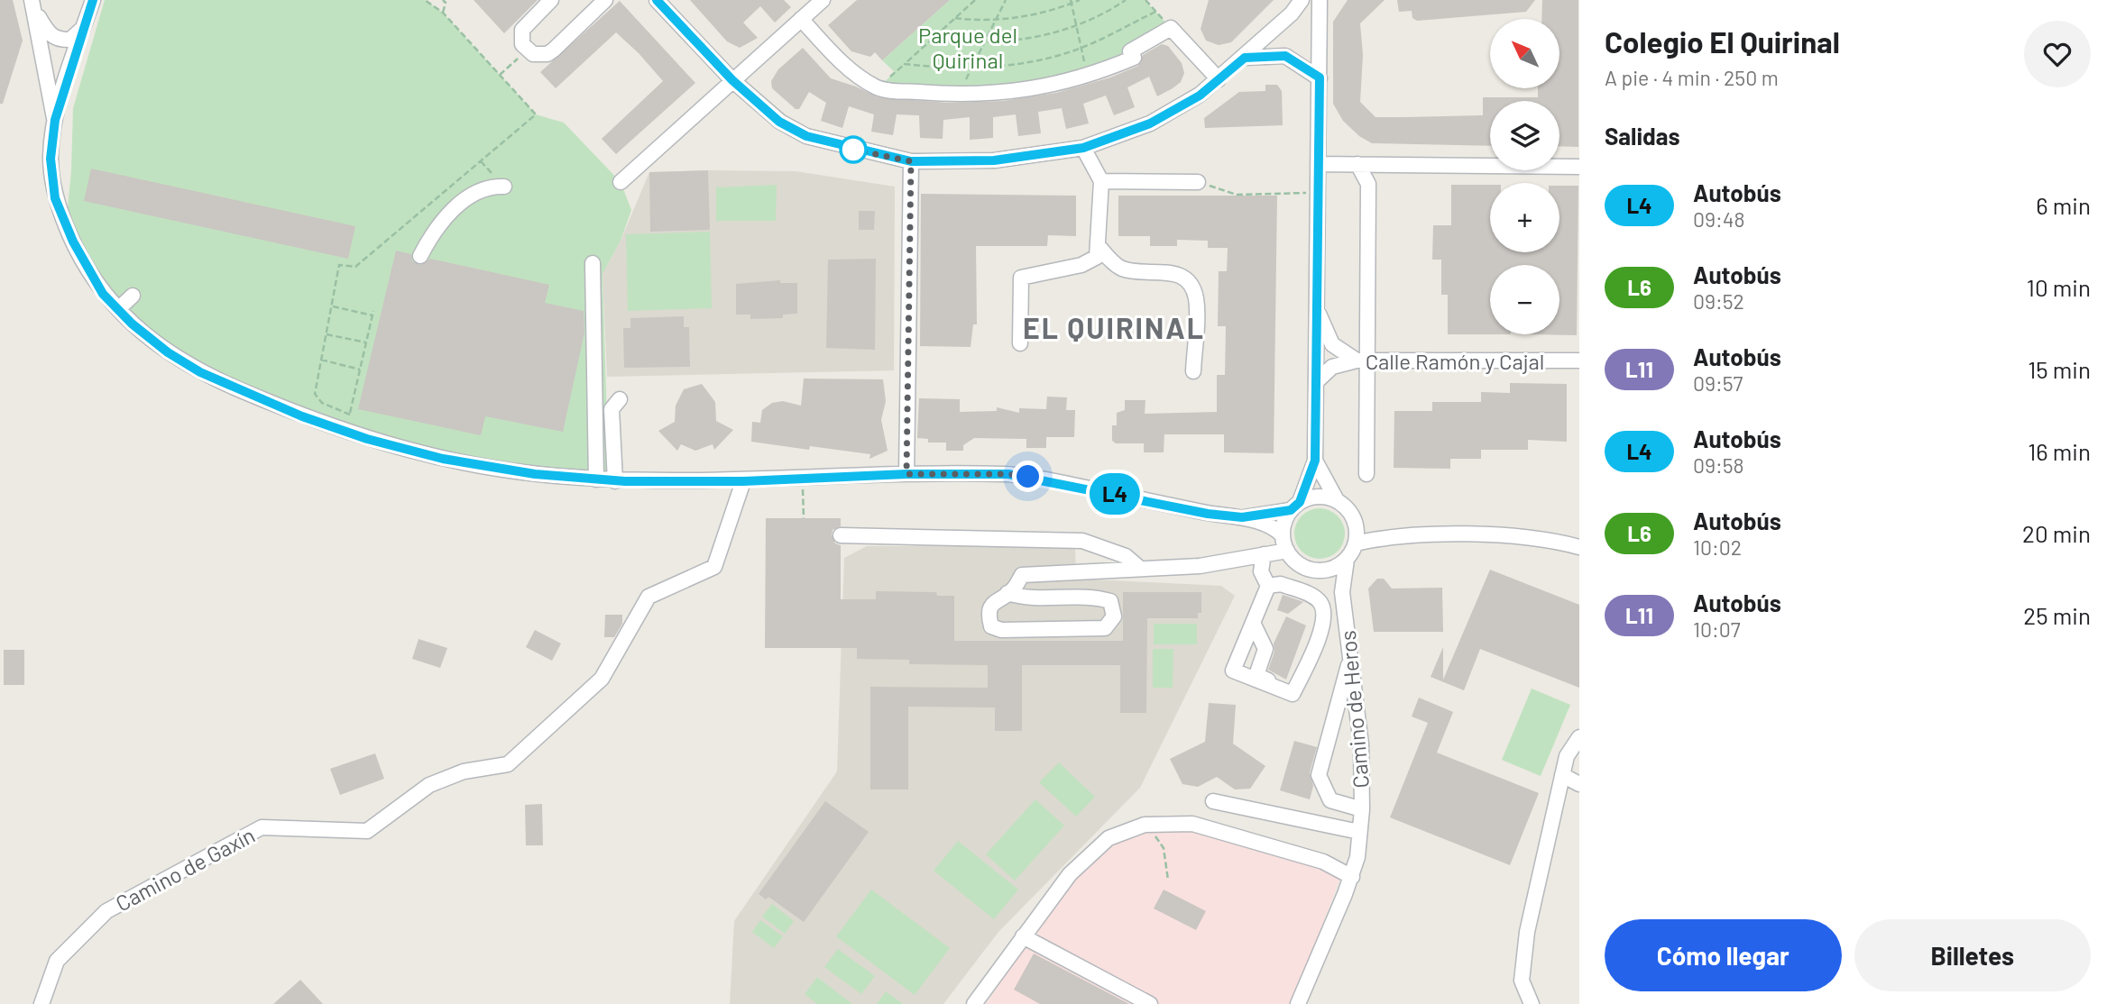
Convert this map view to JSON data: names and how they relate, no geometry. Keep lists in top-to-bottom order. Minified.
{"streets":{"street":["Calle Ramón y Cajal","Camino de Heros","Camino de Gaxín"]},"districts":["EL QUIRINAL"],"parks":["Parque del Quirinal"],"lines":["bus line L4"],"north":"top left","page":{"on_map":"L4","heading":[["Colegio El Quirinal","A pie · 4 min · 250 m"],"Salidas"],"map_buttons":["+","−"],"list":[{"mark":"L4","name":"Autobús","note":"09:48","value":"6 min"},{"mark":"L6","name":"Autobús","note":"09:52","value":"10 min"},{"mark":"L11","name":"Autobús","note":"09:57","value":"15 min"},{"mark":"L4","name":"Autobús","note":"09:58","value":"16 min"},{"mark":"L6","name":"Autobús","note":"10:02","value":"20 min"},{"mark":"L11","name":"Autobús","note":"10:07","value":"25 min"}],"buttons":["Cómo llegar","Billetes"]}}
